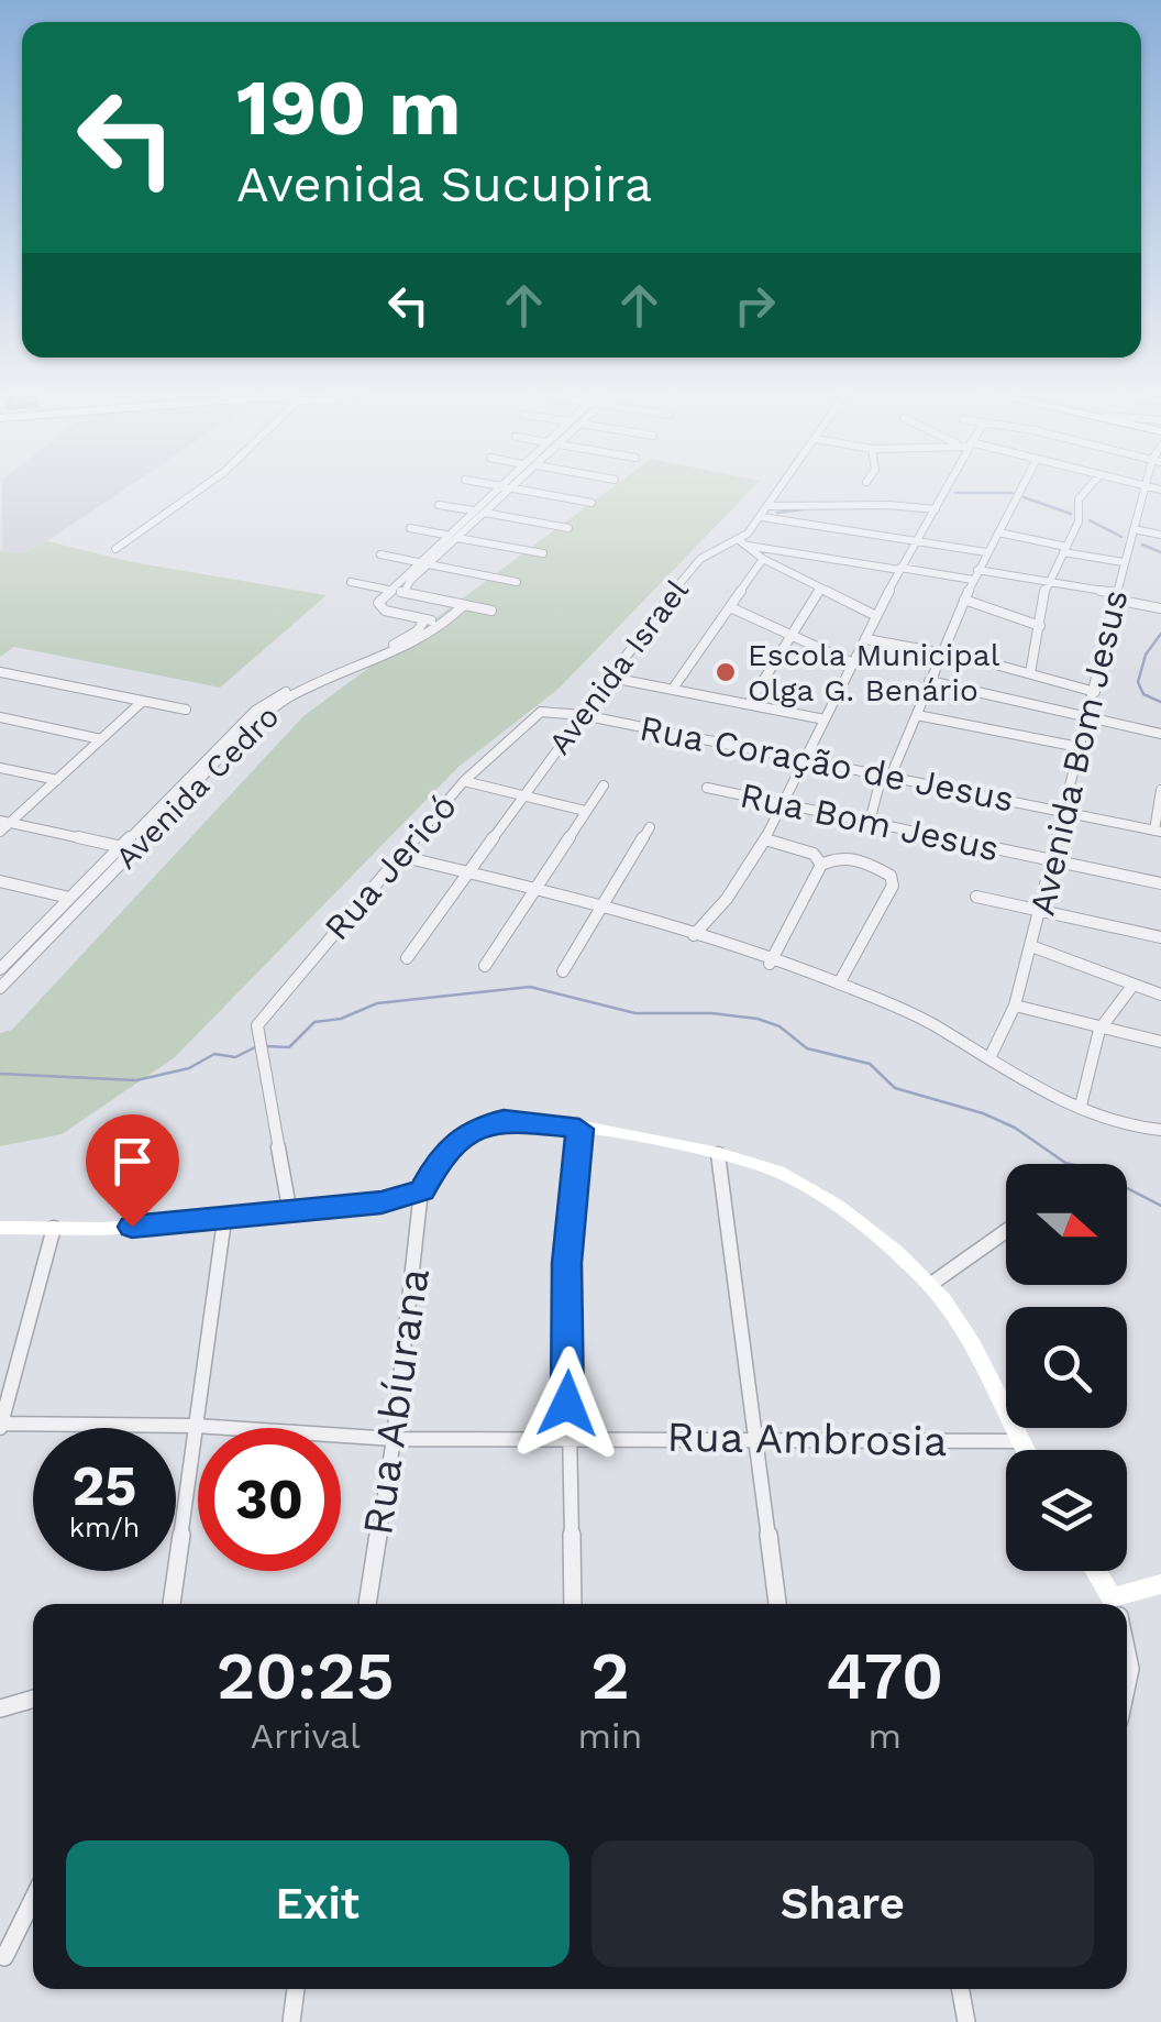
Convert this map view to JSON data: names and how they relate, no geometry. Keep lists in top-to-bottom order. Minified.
{"streets":{"street":["Avenida Israel","Avenida Bom Jesus","Rua Coração de Jesus","Avenida Cedro","Rua Bom Jesus","Rua Jericó","Rua Abíurana","Rua Ambrosia"]},"crossings":[["Avenida Israel","Rua Coração de Jesus"],["Avenida Bom Jesus","Rua Coração de Jesus"],["Avenida Bom Jesus","Rua Bom Jesus"],["Rua Coração de Jesus","Rua Jericó"],["Rua Abíurana","Rua Ambrosia"]],"places":["Escola Municipal Olga G. Benário"],"north":"right","page":{"turn":["190 m","Avenida Sucupira"],"speed":"25 km/h","limit":"30","eta":["20:25","Arrival","2","min","470","m"],"buttons":["Exit","Share"]}}
